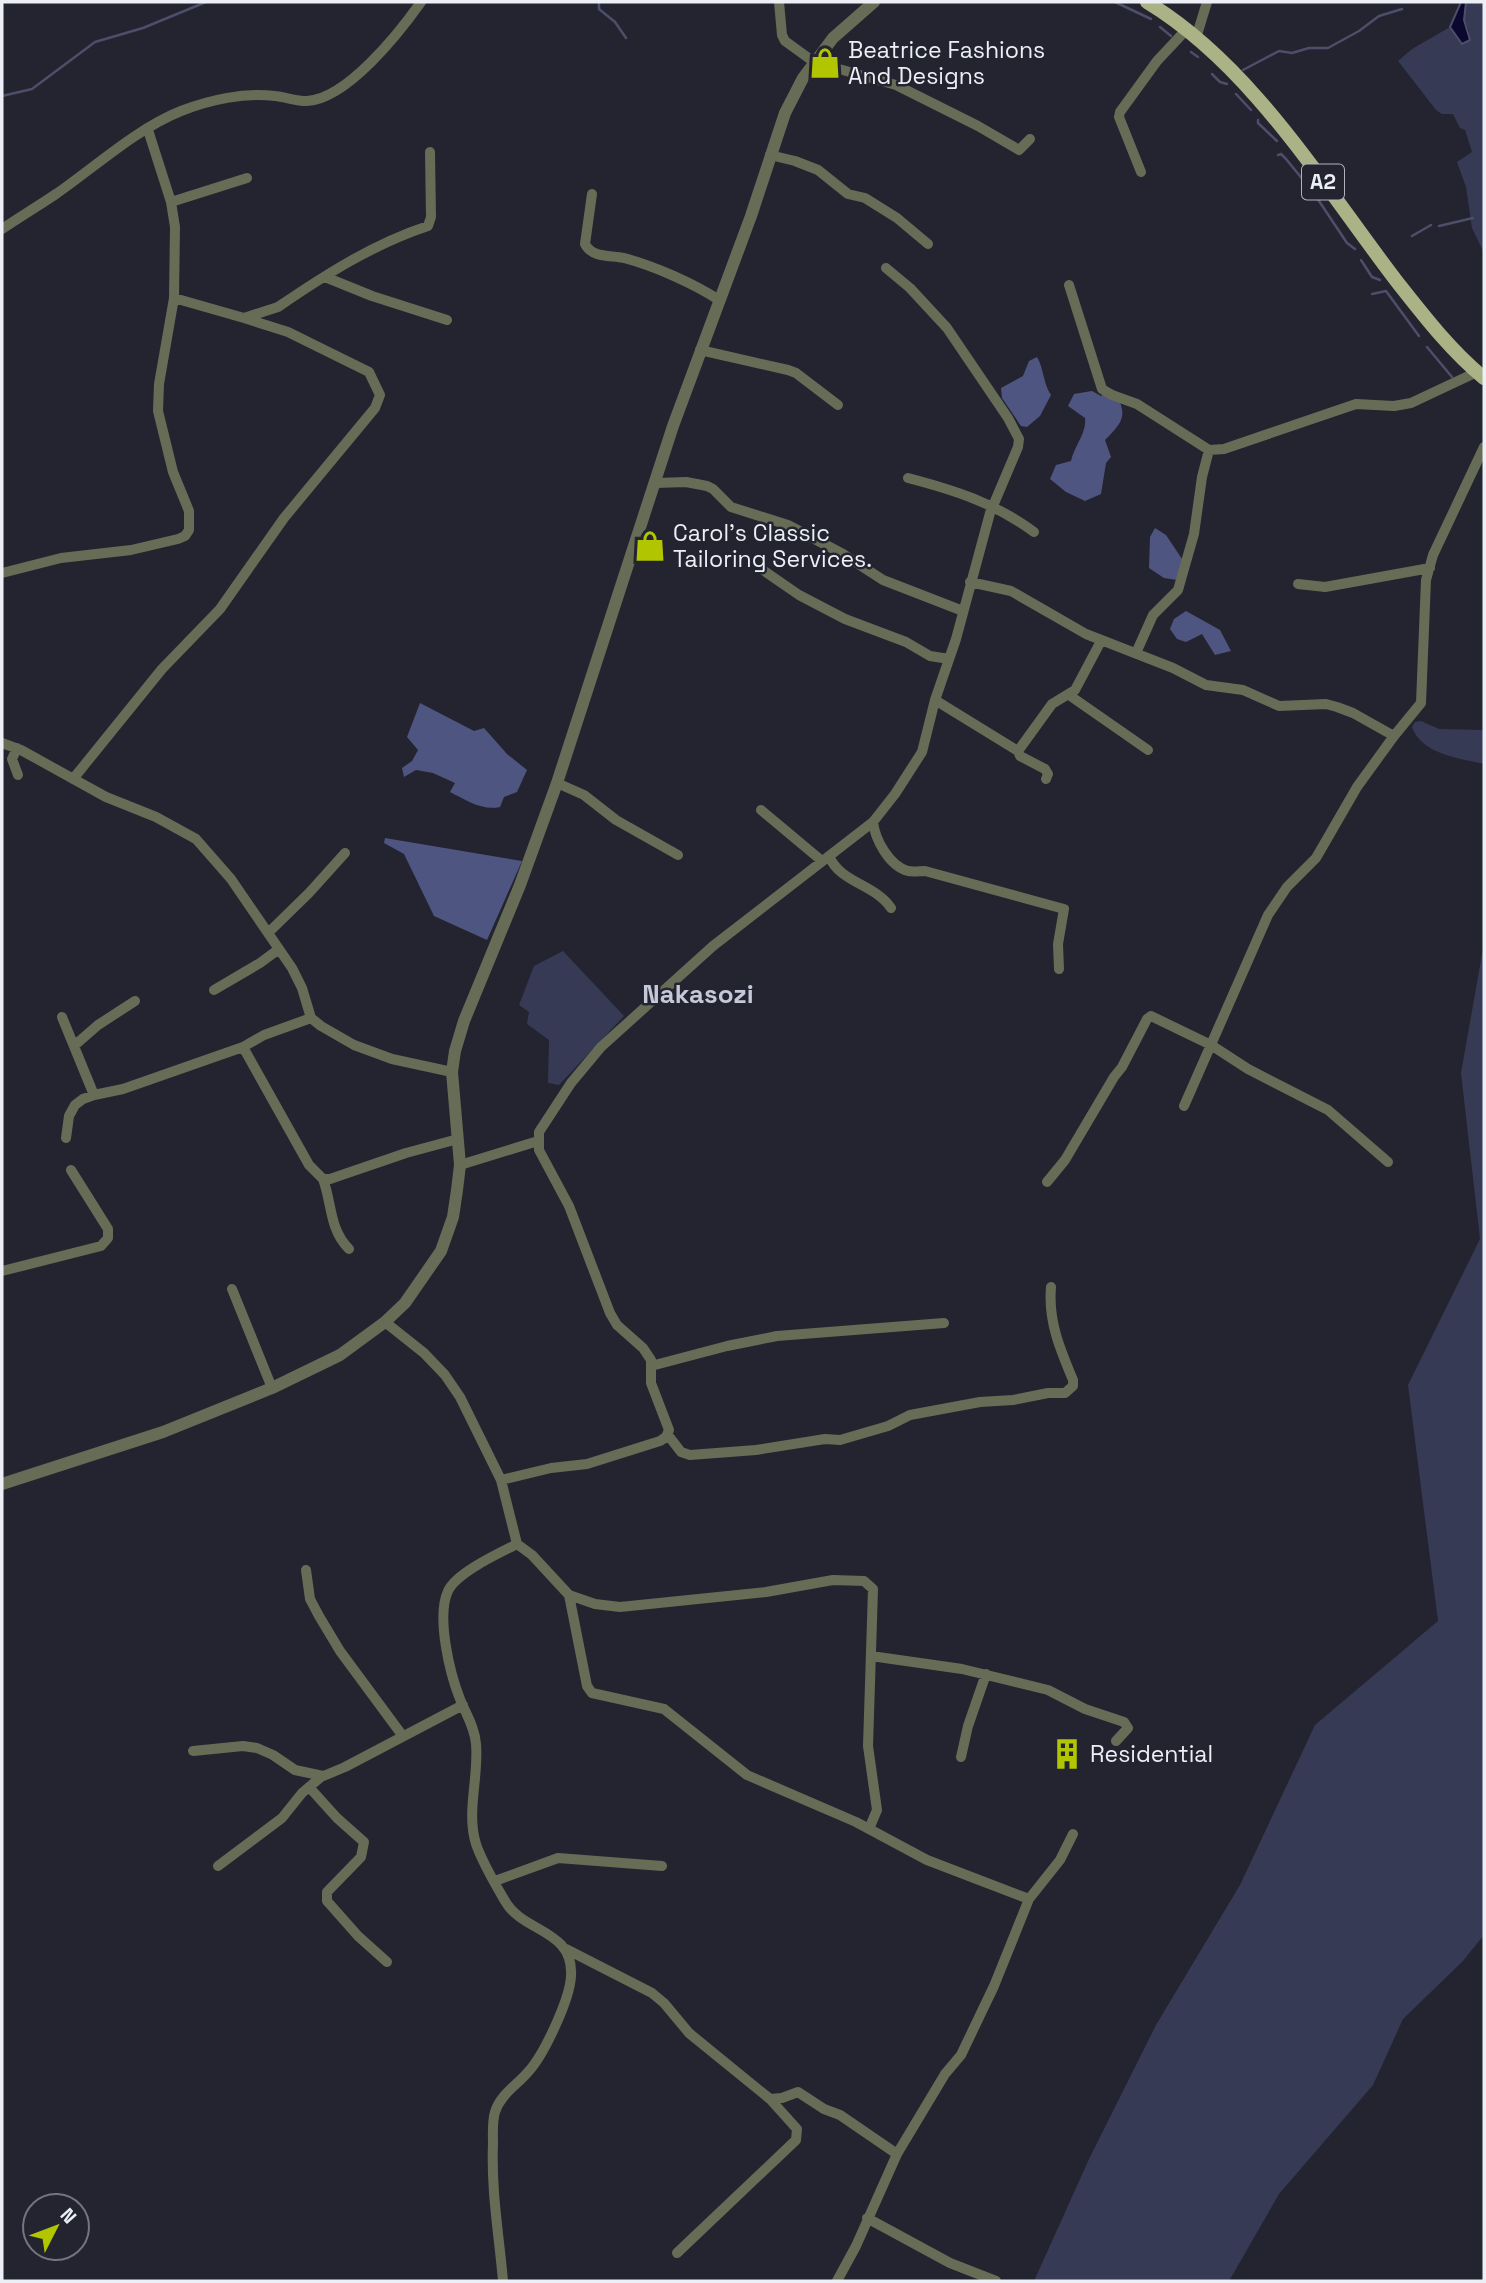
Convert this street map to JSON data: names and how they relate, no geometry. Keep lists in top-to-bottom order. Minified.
{"streets":{"main road":["A2"]},"districts":["Nakasozi"],"places":{"shop":["Beatrice Fashions And Designs","Carol's Classic Tailoring Services."],"building":["Residential"]},"north":"top right"}
